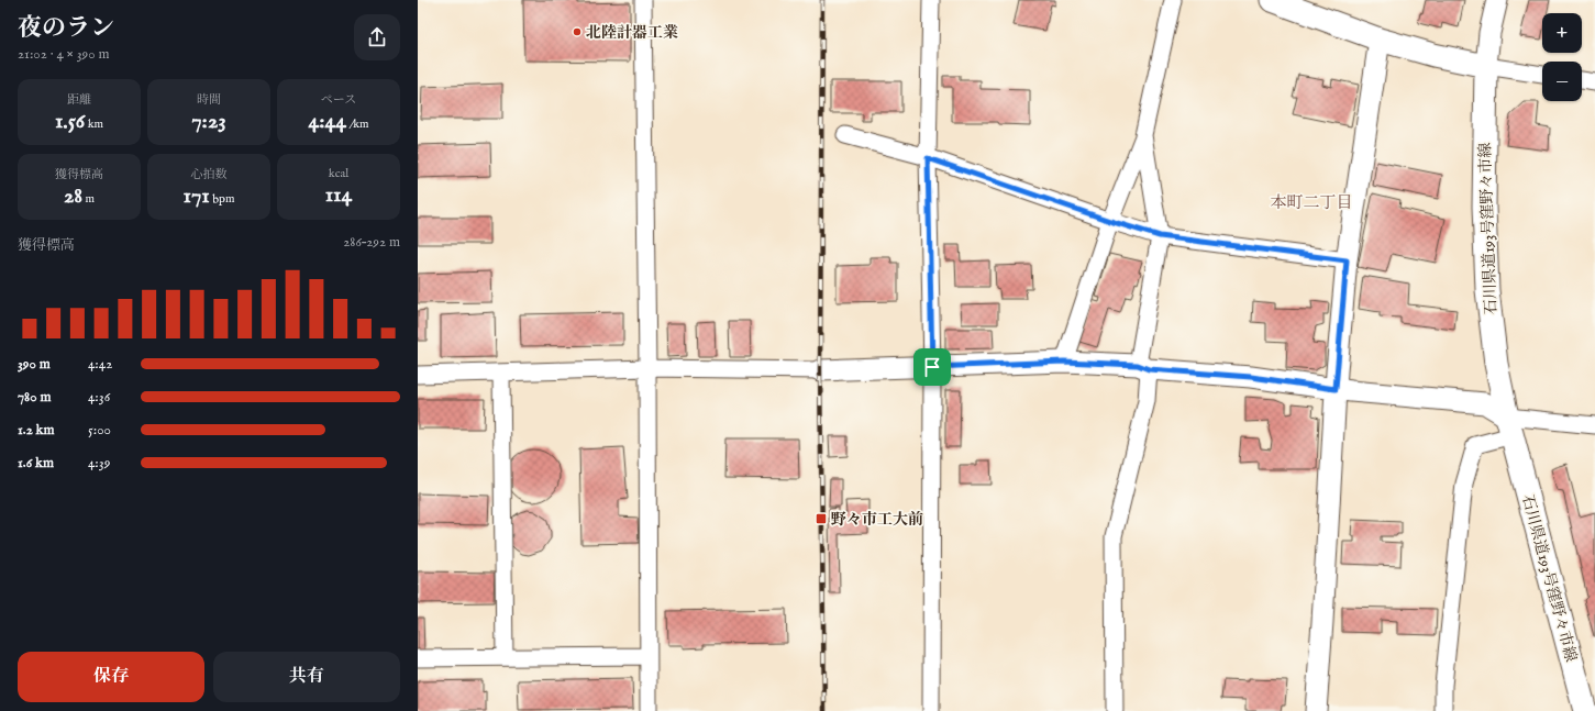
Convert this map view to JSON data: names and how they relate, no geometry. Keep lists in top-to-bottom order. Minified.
{"streets":{"main road":["石川県道193号窪野々市線"]},"districts":["本町二丁目"],"places":{"other":["北陸計器工業"],"transit":["野々市工大前"]},"page":{"heading":["夜のラン","21:02 · 4 × 390 m"],"map_buttons":["+","−"],"stats":[["距離","1.56 km"],["時間","7:23"],["ペース","4:44 /km"],["獲得標高","28 m"],["心拍数","171 bpm"],["kcal","114"]],"chart":["獲得標高","286–292 m"],"list":[{"name":"390 m","note":"4:42"},{"name":"780 m","note":"4:36"},{"name":"1.2 km","note":"5:00"},{"name":"1.6 km","note":"4:39"}],"buttons":["保存","共有"]}}
